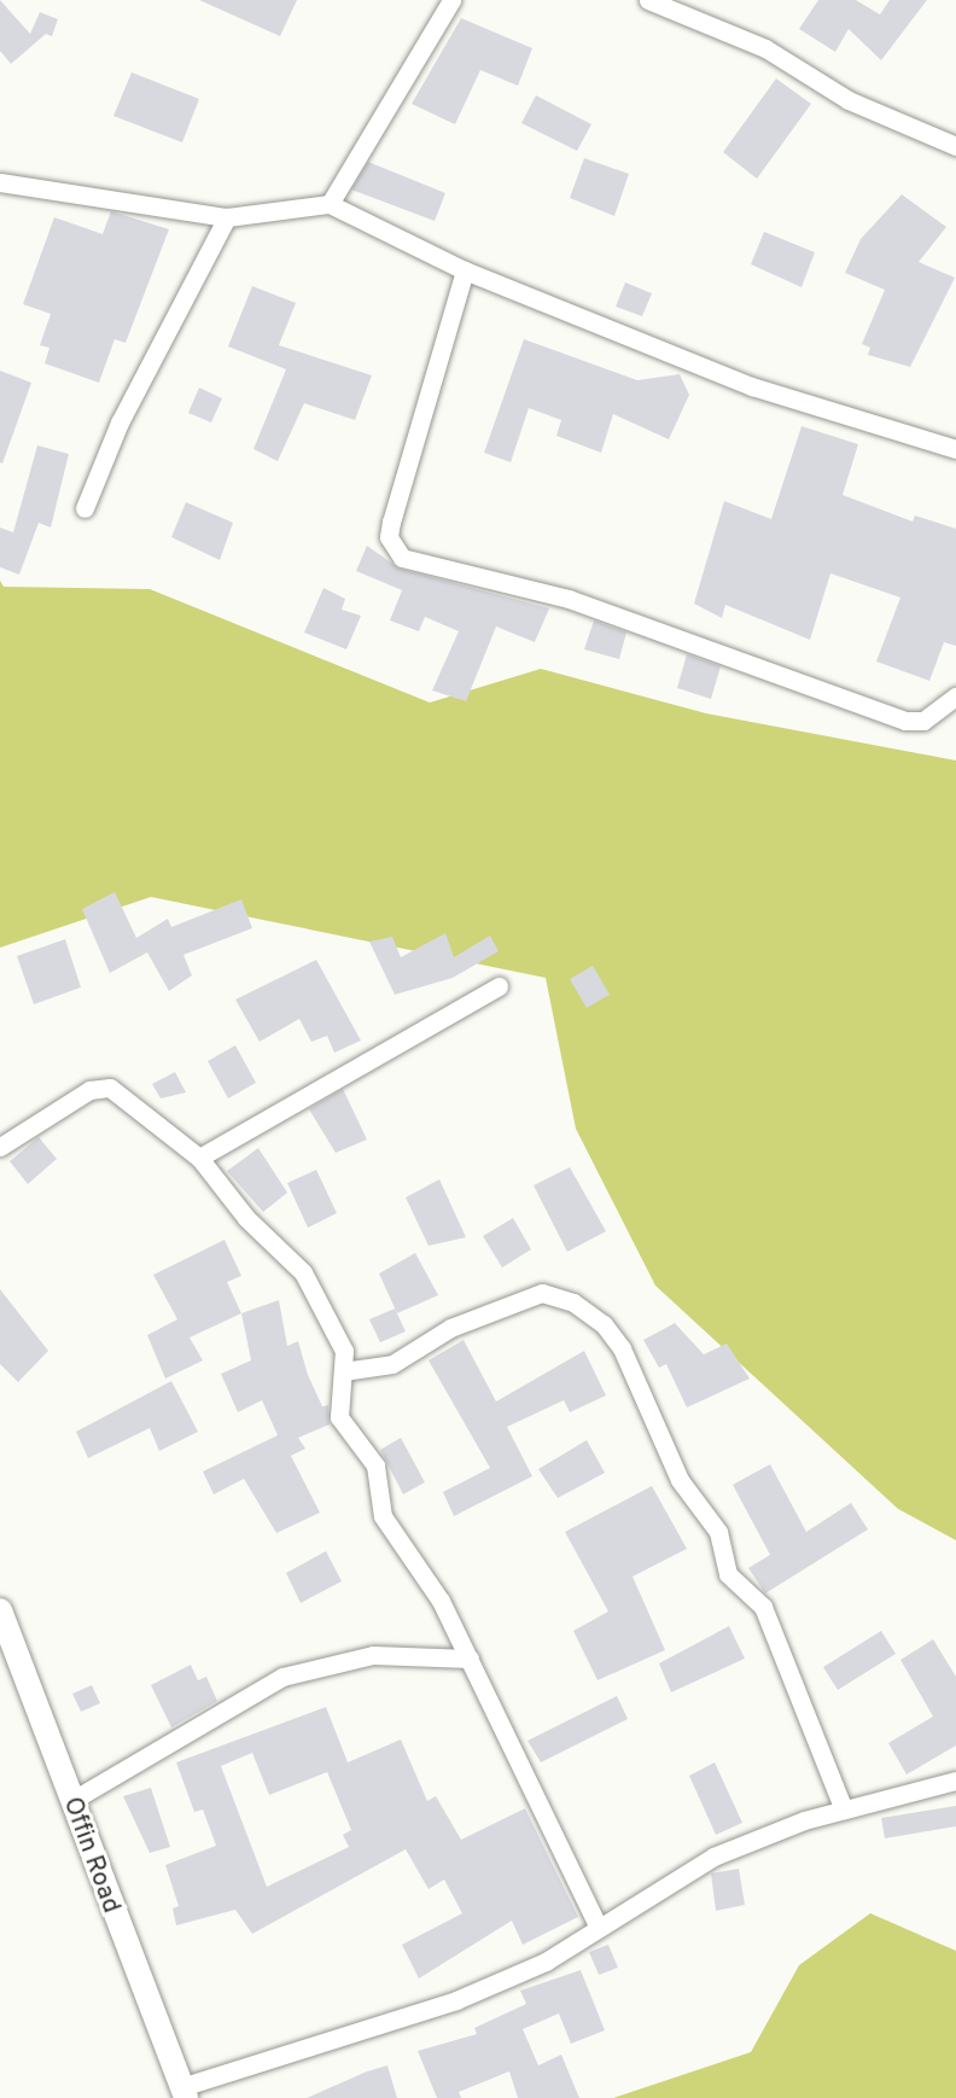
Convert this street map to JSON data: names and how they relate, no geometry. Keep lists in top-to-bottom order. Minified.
{"streets":{"street":["Offin Road"]}}
